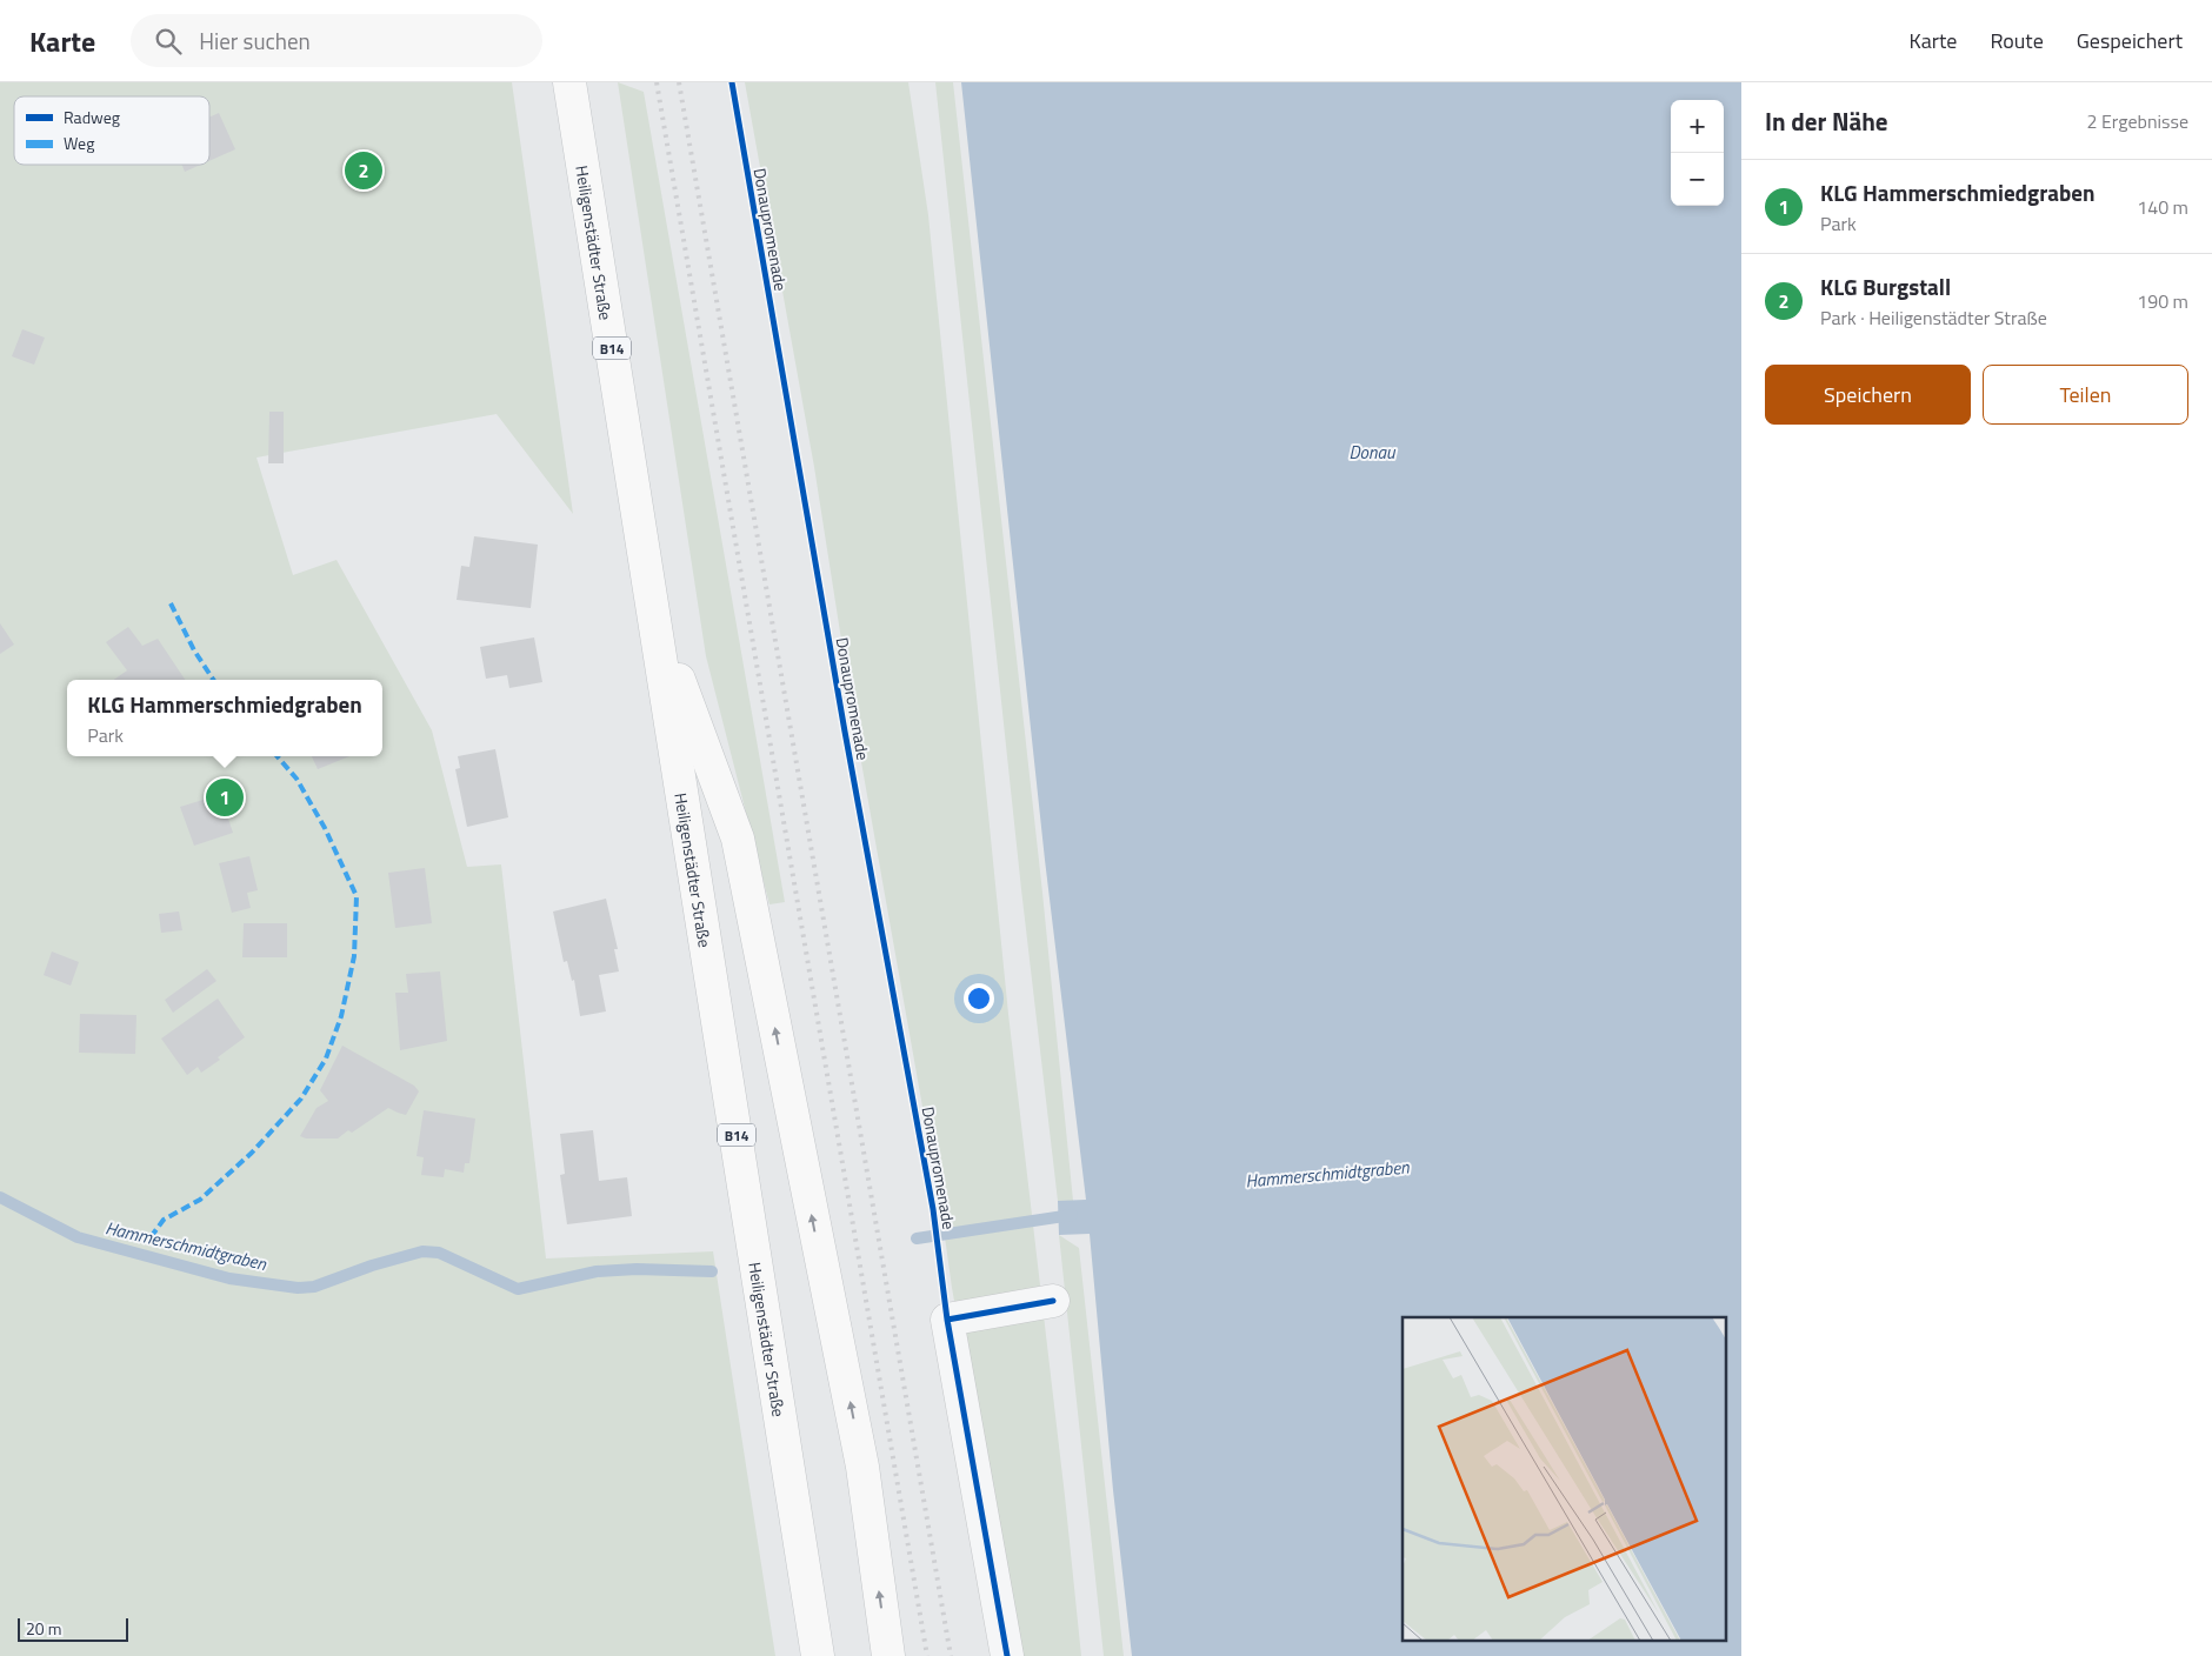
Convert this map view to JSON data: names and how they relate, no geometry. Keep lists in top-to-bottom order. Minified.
{"streets":{"main road":["Heiligenstädter Straße","B14"],"cycle path":["Donaupromenade"]},"water":["Donau","Hammerschmidtgraben"],"legend":["Radweg","Weg"],"scale_bar":"20 m","page":{"header":"Karte","search":"Hier suchen","nav":["Karte","Route","Gespeichert"],"heading":["In der Nähe","2 Ergebnisse"],"map_buttons":["+","−"],"pins":["2","1"],"list":[{"mark":"1","name":"KLG Hammerschmiedgraben","note":"Park","value":"140 m"},{"mark":"2","name":"KLG Burgstall","note":"Park · Heiligenstädter Straße","value":"190 m"}],"buttons":["Speichern","Teilen"],"popup":["KLG Hammerschmiedgraben","Park"],"scale":"20 m"}}
